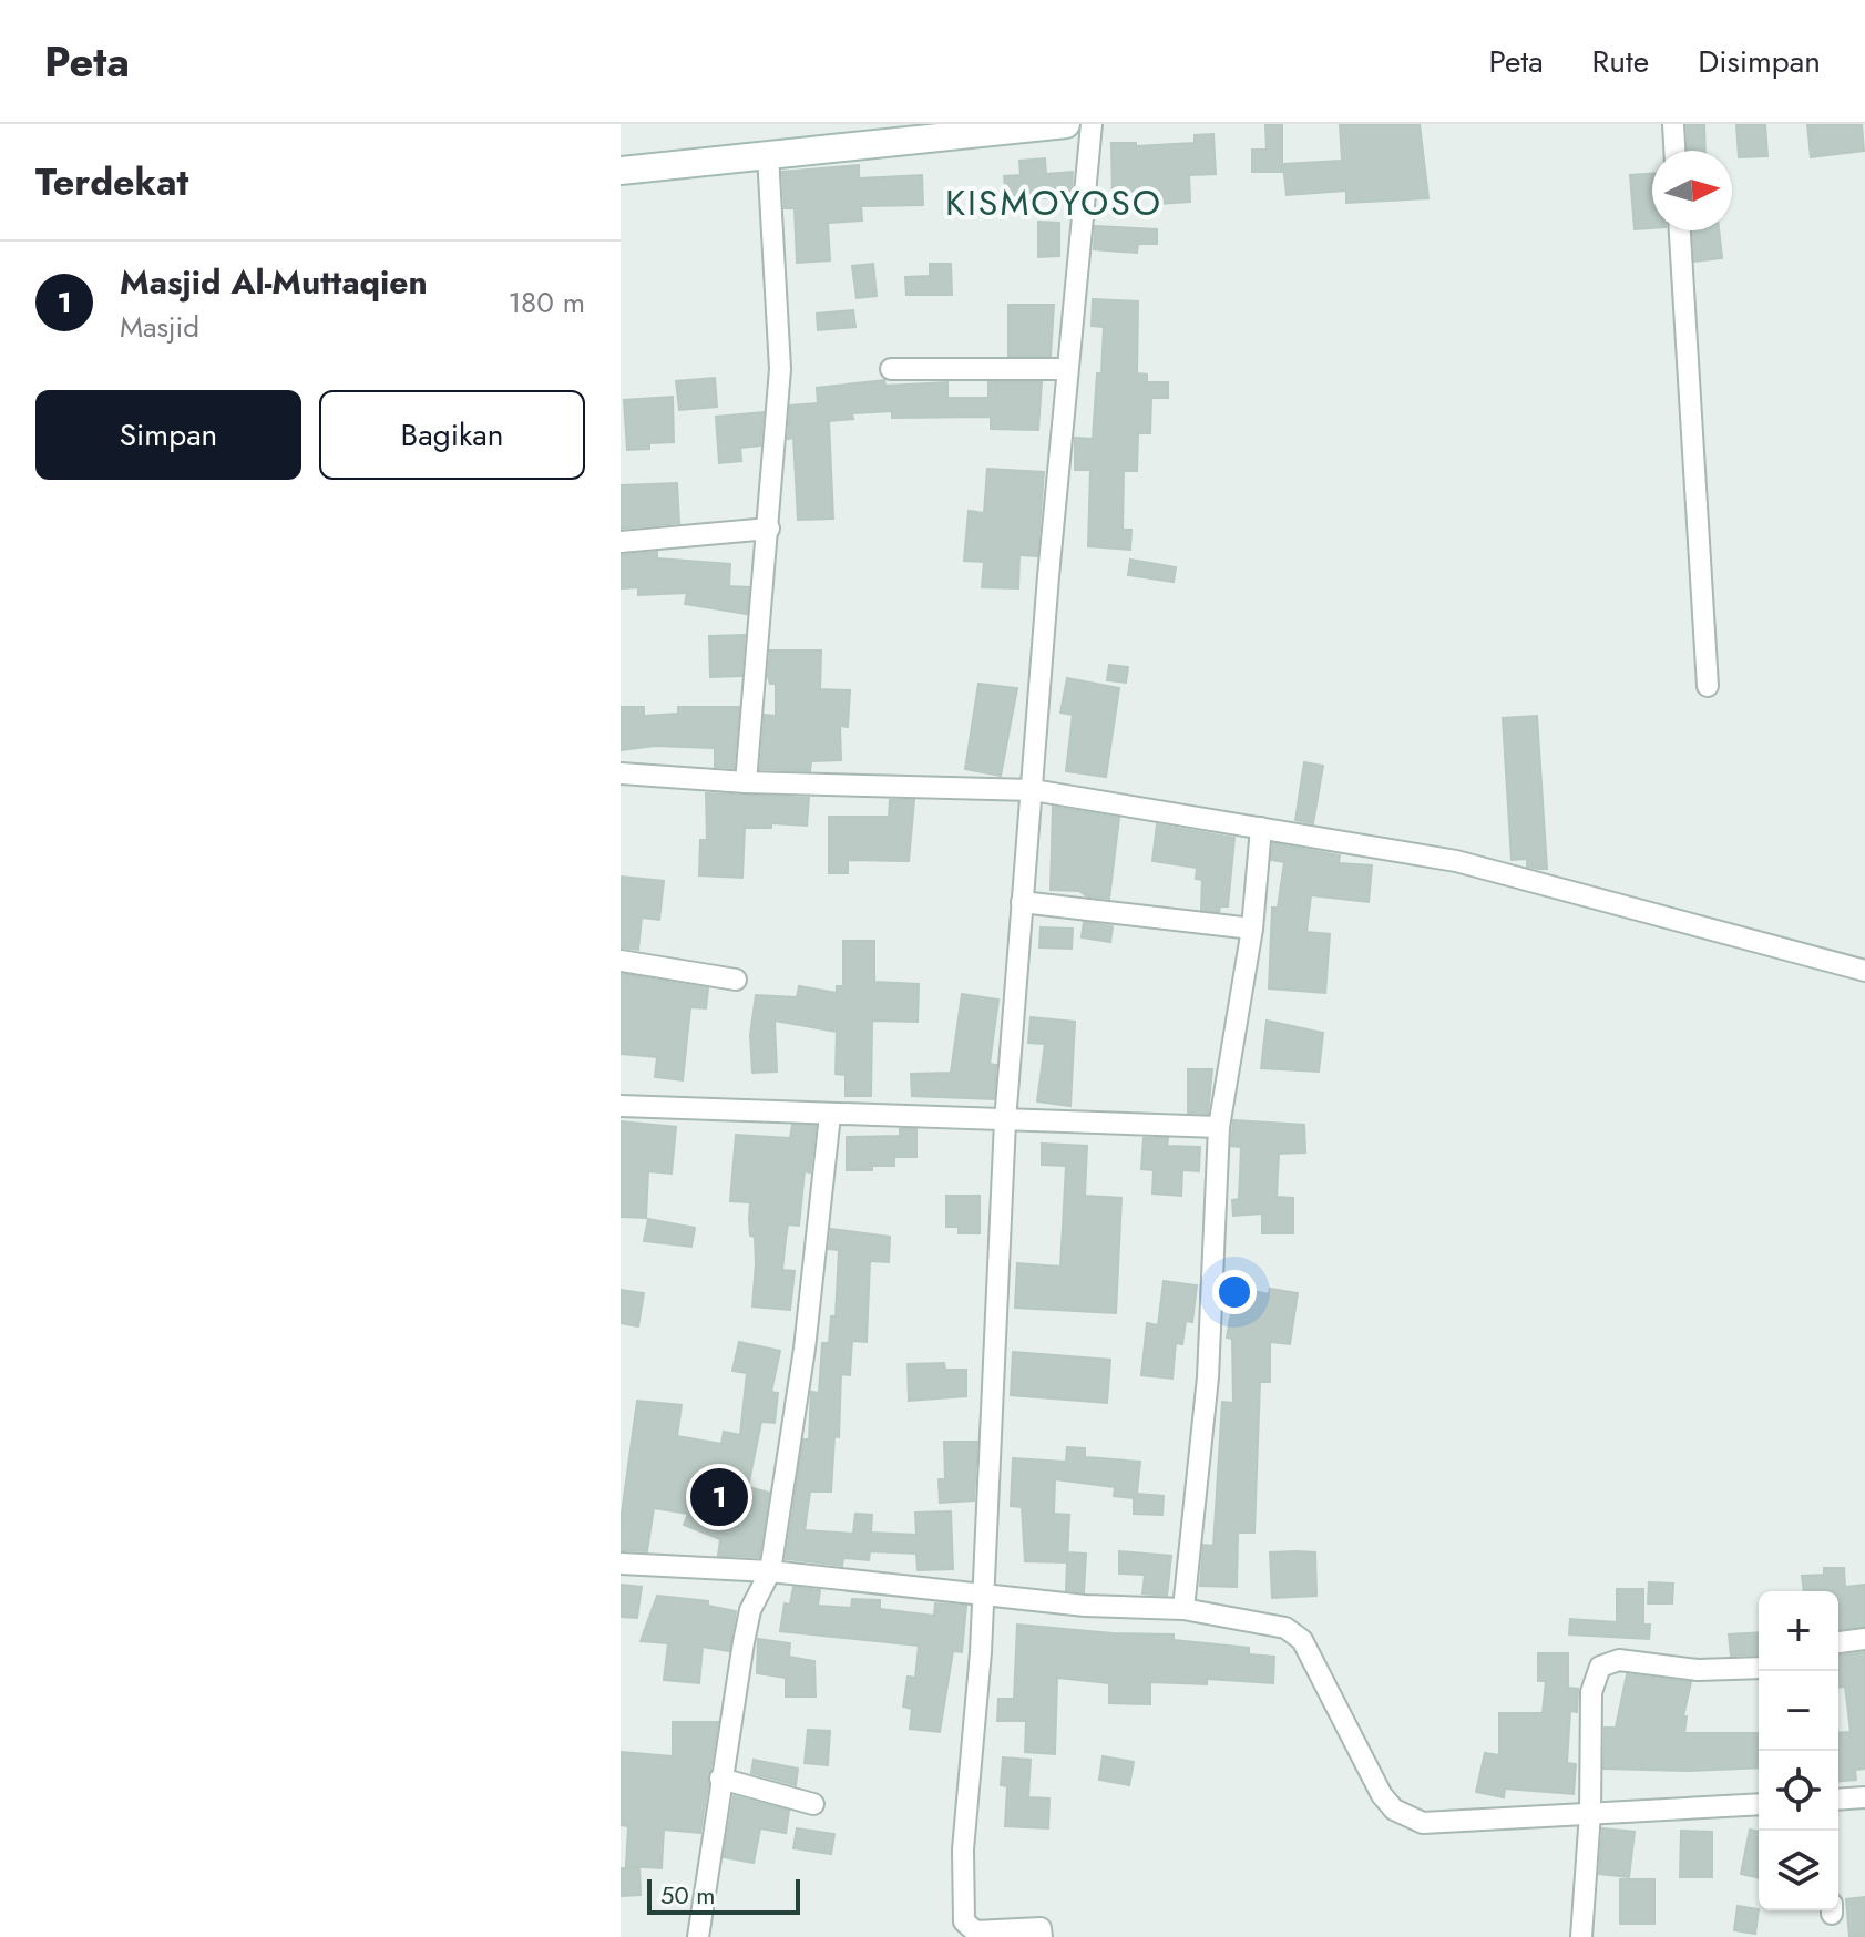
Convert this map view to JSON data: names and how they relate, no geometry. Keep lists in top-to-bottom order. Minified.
{"districts":["KISMOYOSO"],"scale_bar":"50 m","north":"right","page":{"header":"Peta","nav":["Peta","Rute","Disimpan"],"heading":"Terdekat","list":[{"mark":"1","name":"Masjid Al-Muttaqien","note":"Masjid","value":"180 m"}],"buttons":["Simpan","Bagikan"],"pins":"1","map_buttons":["+","−"],"scale":"50 m"}}
